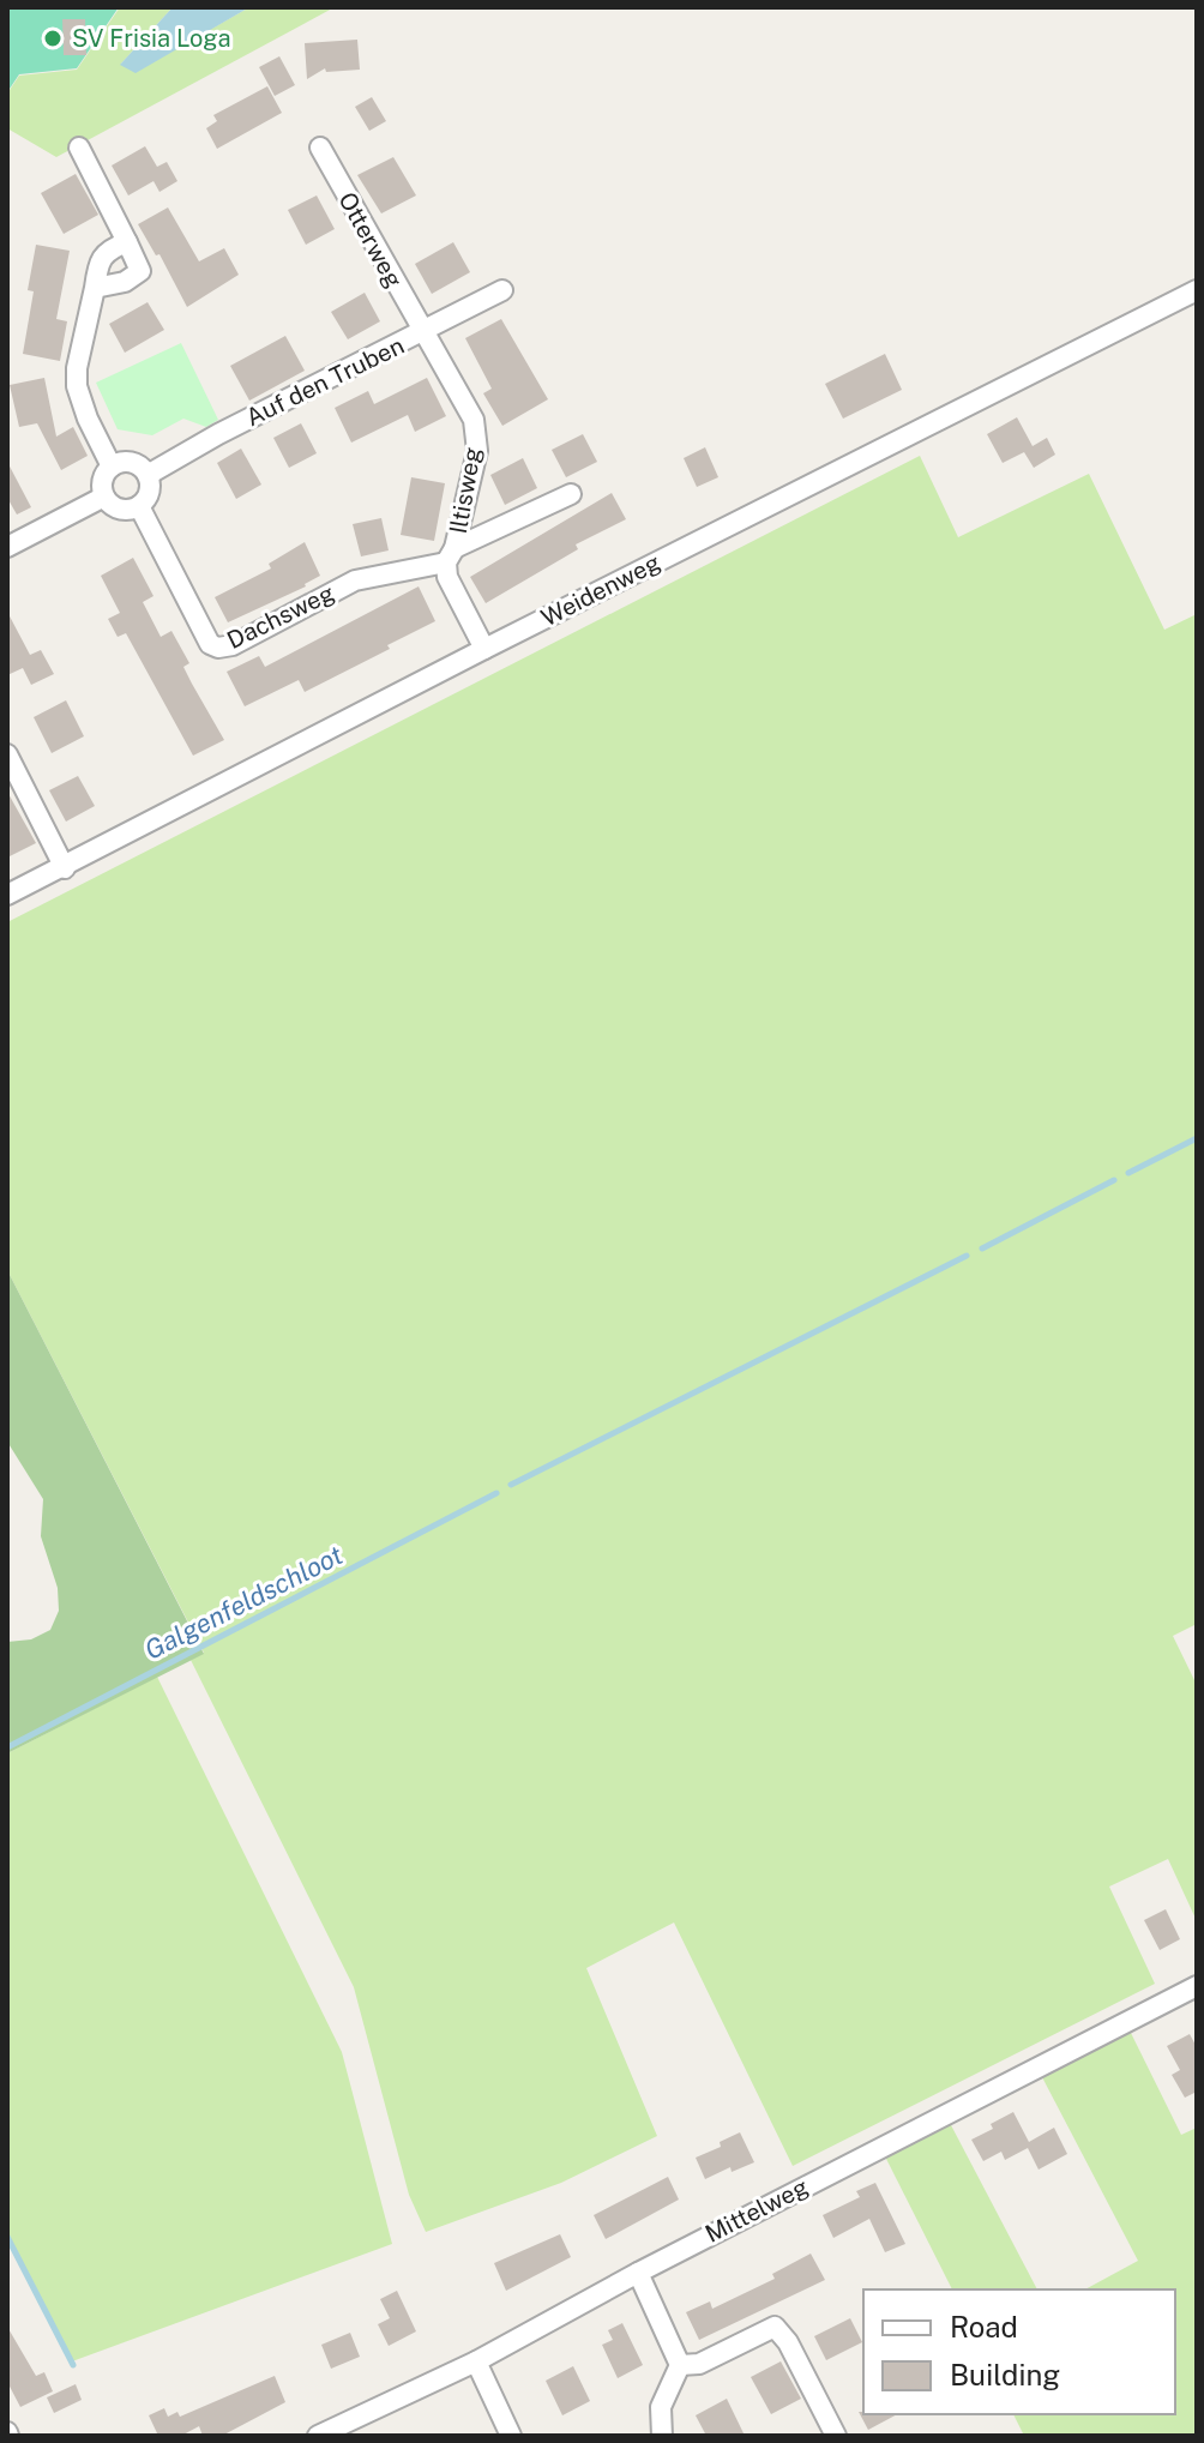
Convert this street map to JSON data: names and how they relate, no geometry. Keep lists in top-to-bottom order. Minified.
{"streets":{"street":["Otterweg","Auf den Truben","Iltisweg","Weidenweg","Dachsweg","Mittelweg"]},"crossings":[["Otterweg","Auf den Truben"],["Otterweg","Iltisweg"],["Auf den Truben","Iltisweg"],["Auf den Truben","Dachsweg"],["Iltisweg","Weidenweg"],["Iltisweg","Dachsweg"]],"water":["Galgenfeldschloot"],"places":["SV Frisia Loga"],"legend":["Road","Building"]}
